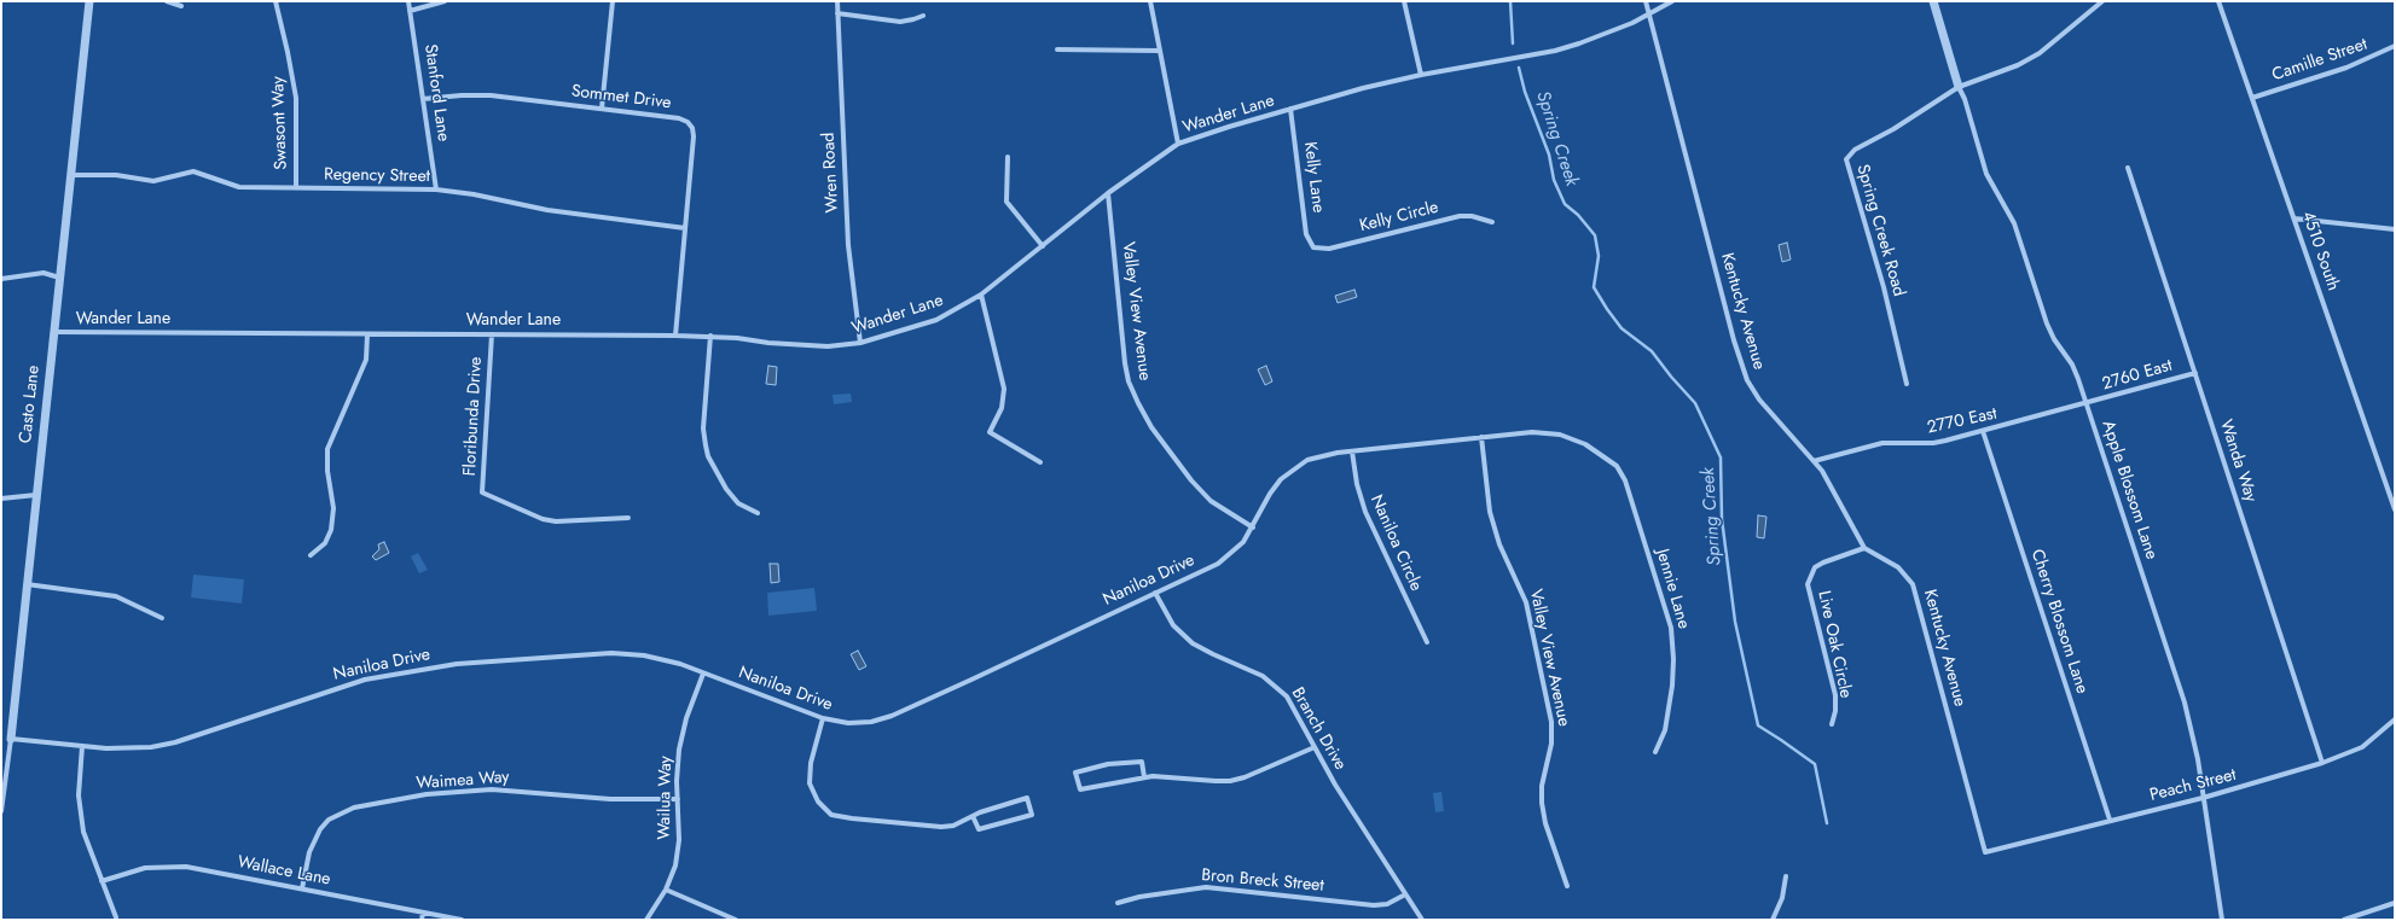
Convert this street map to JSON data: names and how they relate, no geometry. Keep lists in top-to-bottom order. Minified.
{"streets":{"street":["Camille Street","Stanford Lane","Sommet Drive","Wander Lane","Swasont Way","Wren Road","Regency Street","Kelly Lane","Kelly Circle","Spring Creek Road","4510 South","Valley View Avenue","Kentucky Avenue","2760 East","Casto Lane","Floribunda Drive","2770 East","Wanda Way","Apple Blossom Lane","Naniloa Circle","Naniloa Drive","Jennie Lane","Cherry Blossom Lane","Live Oak Circle","Branch Drive","Waimea Way","Peach Street","Wailua Way","Wallace Lane","Bron Breck Street"]},"crossings":[["Camille Street","4510 South"],["Stanford Lane","Sommet Drive"],["Stanford Lane","Regency Street"],["Sommet Drive","Wander Lane"],["Sommet Drive","Regency Street"],["Wander Lane","Wren Road"],["Wander Lane","Kelly Lane"],["Wander Lane","Valley View Avenue"],["Wander Lane","Kentucky Avenue"],["Wander Lane","Casto Lane"],["Wander Lane","Floribunda Drive"],["Swasont Way","Regency Street"],["Regency Street","Casto Lane"],["Kelly Lane","Kelly Circle"],["Spring Creek Road","Apple Blossom Lane"],["Valley View Avenue","Naniloa Drive"],["Kentucky Avenue","2770 East"],["Kentucky Avenue","Live Oak Circle"],["Kentucky Avenue","Peach Street"],["2760 East","2770 East"],["2760 East","Wanda Way"],["2760 East","Apple Blossom Lane"],["Casto Lane","Naniloa Drive"],["2770 East","Apple Blossom Lane"],["2770 East","Cherry Blossom Lane"],["Wanda Way","Peach Street"],["Apple Blossom Lane","Peach Street"],["Naniloa Circle","Naniloa Drive"],["Naniloa Drive","Jennie Lane"],["Naniloa Drive","Branch Drive"],["Naniloa Drive","Wailua Way"],["Cherry Blossom Lane","Peach Street"],["Branch Drive","Bron Breck Street"],["Waimea Way","Wailua Way"],["Waimea Way","Wallace Lane"]],"water":["Spring Creek"]}
